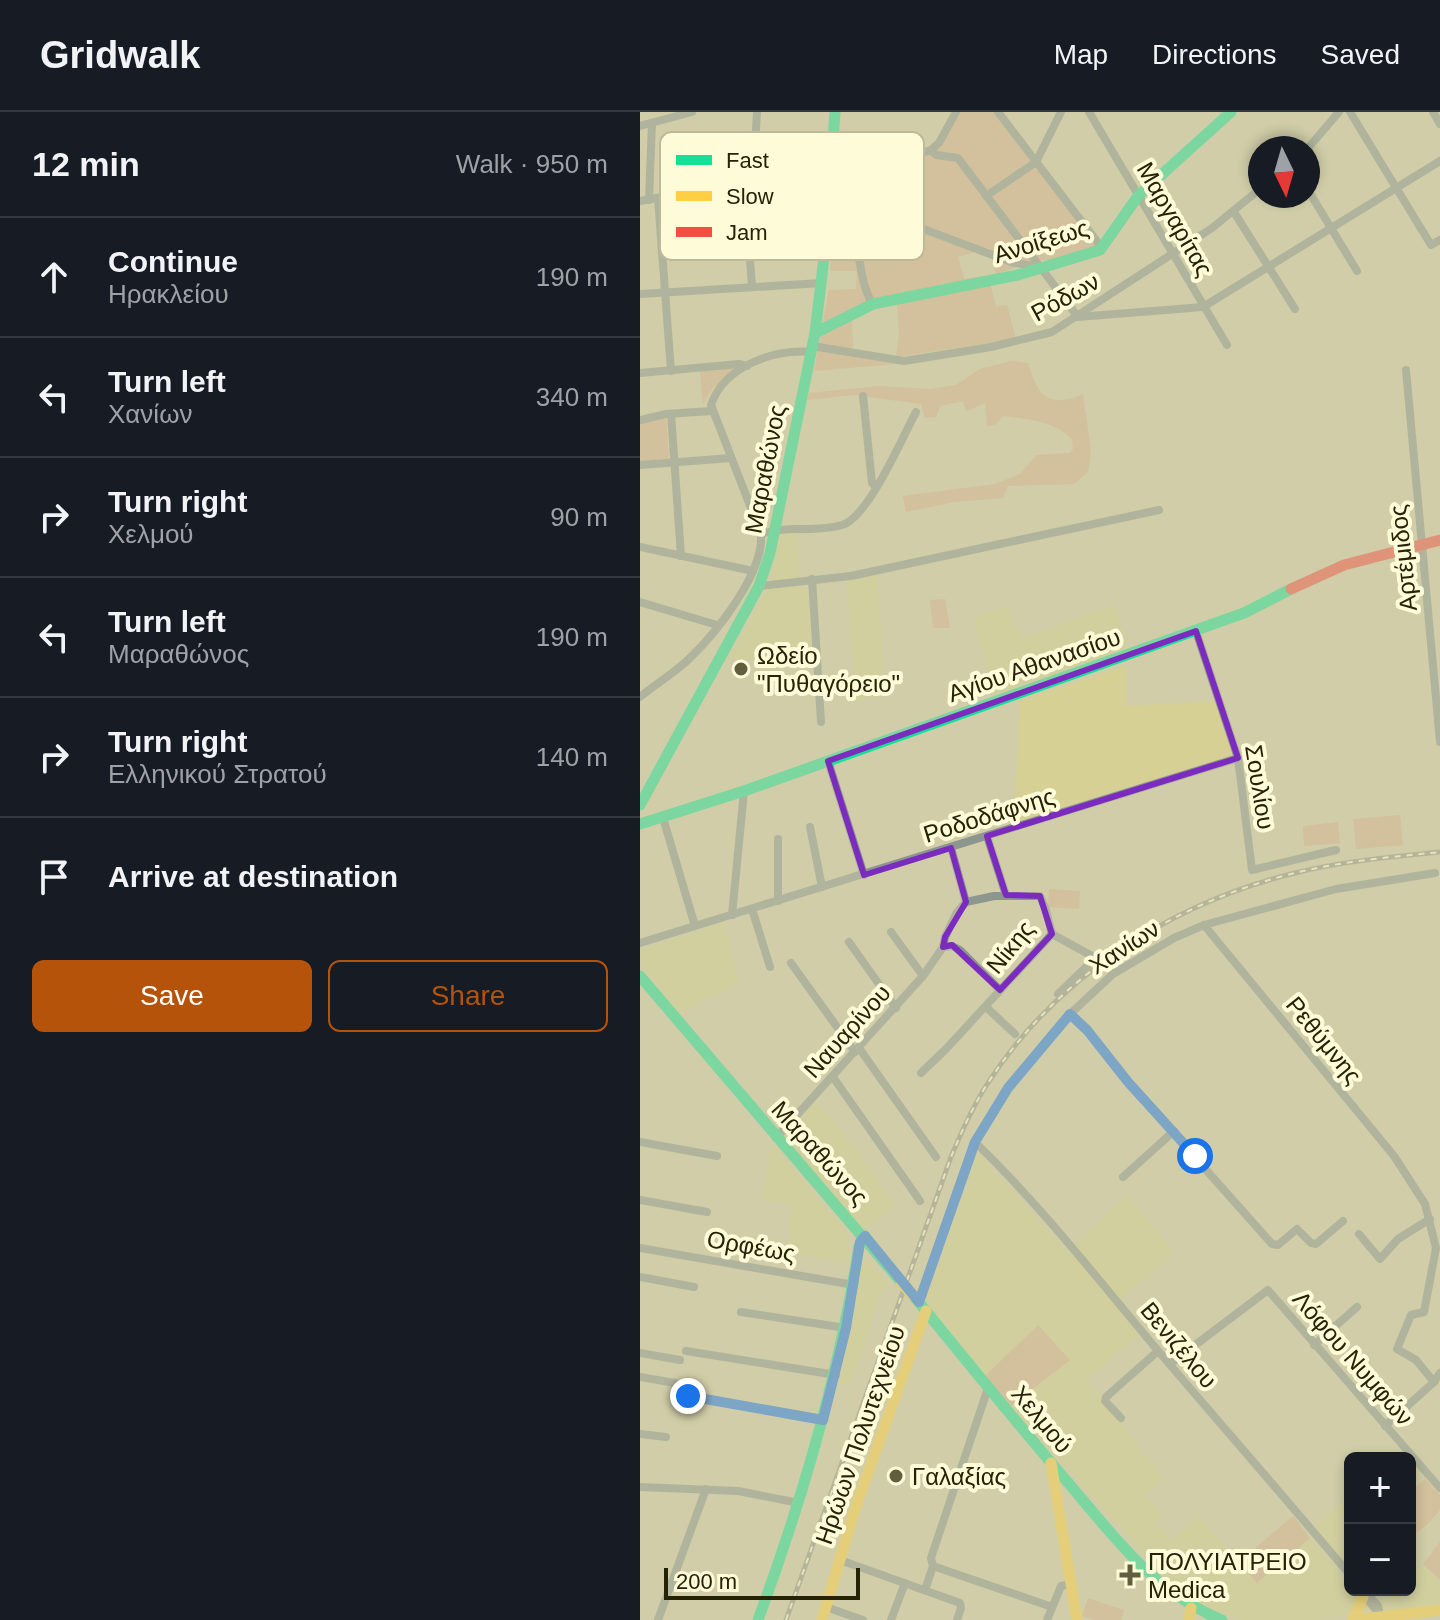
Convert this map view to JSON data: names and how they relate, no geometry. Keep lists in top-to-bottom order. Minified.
{"streets":{"main road":["Ανοίξεως","Μαραθώνος","Αγίου Αθανασίου","Χελμού","Ηρώων Πολυτεχνείου"],"street":["Μαργαρίτας","Ρόδων","Αρτέμιδος","Σουλίου","Ροδοδάφνης","Νίκης","Χανίων","Ναυαρίνου","Ρεθύμνης","Ορφέως","Βενιζέλου","Λόφου Νυμφών"]},"crossings":[["Μαργαρίτας","Ανοίξεως"],["Μαργαρίτας","Ρόδων"],["Ανοίξεως","Ρόδων"],["Ανοίξεως","Μαραθώνος"],["Ρόδων","Μαραθώνος"],["Μαραθώνος","Ναυαρίνου"],["Μαραθώνος","Ορφέως"],["Μαραθώνος","Χελμού"],["Αρτέμιδος","Αγίου Αθανασίου"],["Αγίου Αθανασίου","Σουλίου"],["Σουλίου","Ροδοδάφνης"],["Χανίων","Ρεθύμνης"],["Χανίων","Βενιζέλου"],["Χανίων","Χελμού"],["Χανίων","Ηρώων Πολυτεχνείου"],["Βενιζέλου","Λόφου Νυμφών"],["Χελμού","Ηρώων Πολυτεχνείου"]],"places":{"other":["Ωδείο \"Πυθαγόρειο\"","Γαλαξίας"],"health":["ΠΟΛΥΙΑΤΡΕΙΟ Medica"]},"legend":["Fast","Slow","Jam"],"scale_bar":"200 m","north":"bottom","page":{"header":"Gridwalk","nav":["Map","Directions","Saved"],"heading":["12 min","Walk · 950 m"],"list":[["Continue","Ηρακλείου","190 m"],["Turn left","Χανίων","340 m"],["Turn right","Χελμού","90 m"],["Turn left","Μαραθώνος","190 m"],["Turn right","Ελληνικού Στρατού","140 m"],"Arrive at destination"],"buttons":["Save","Share"],"map_buttons":["+","−"],"scale":"200 m"}}
